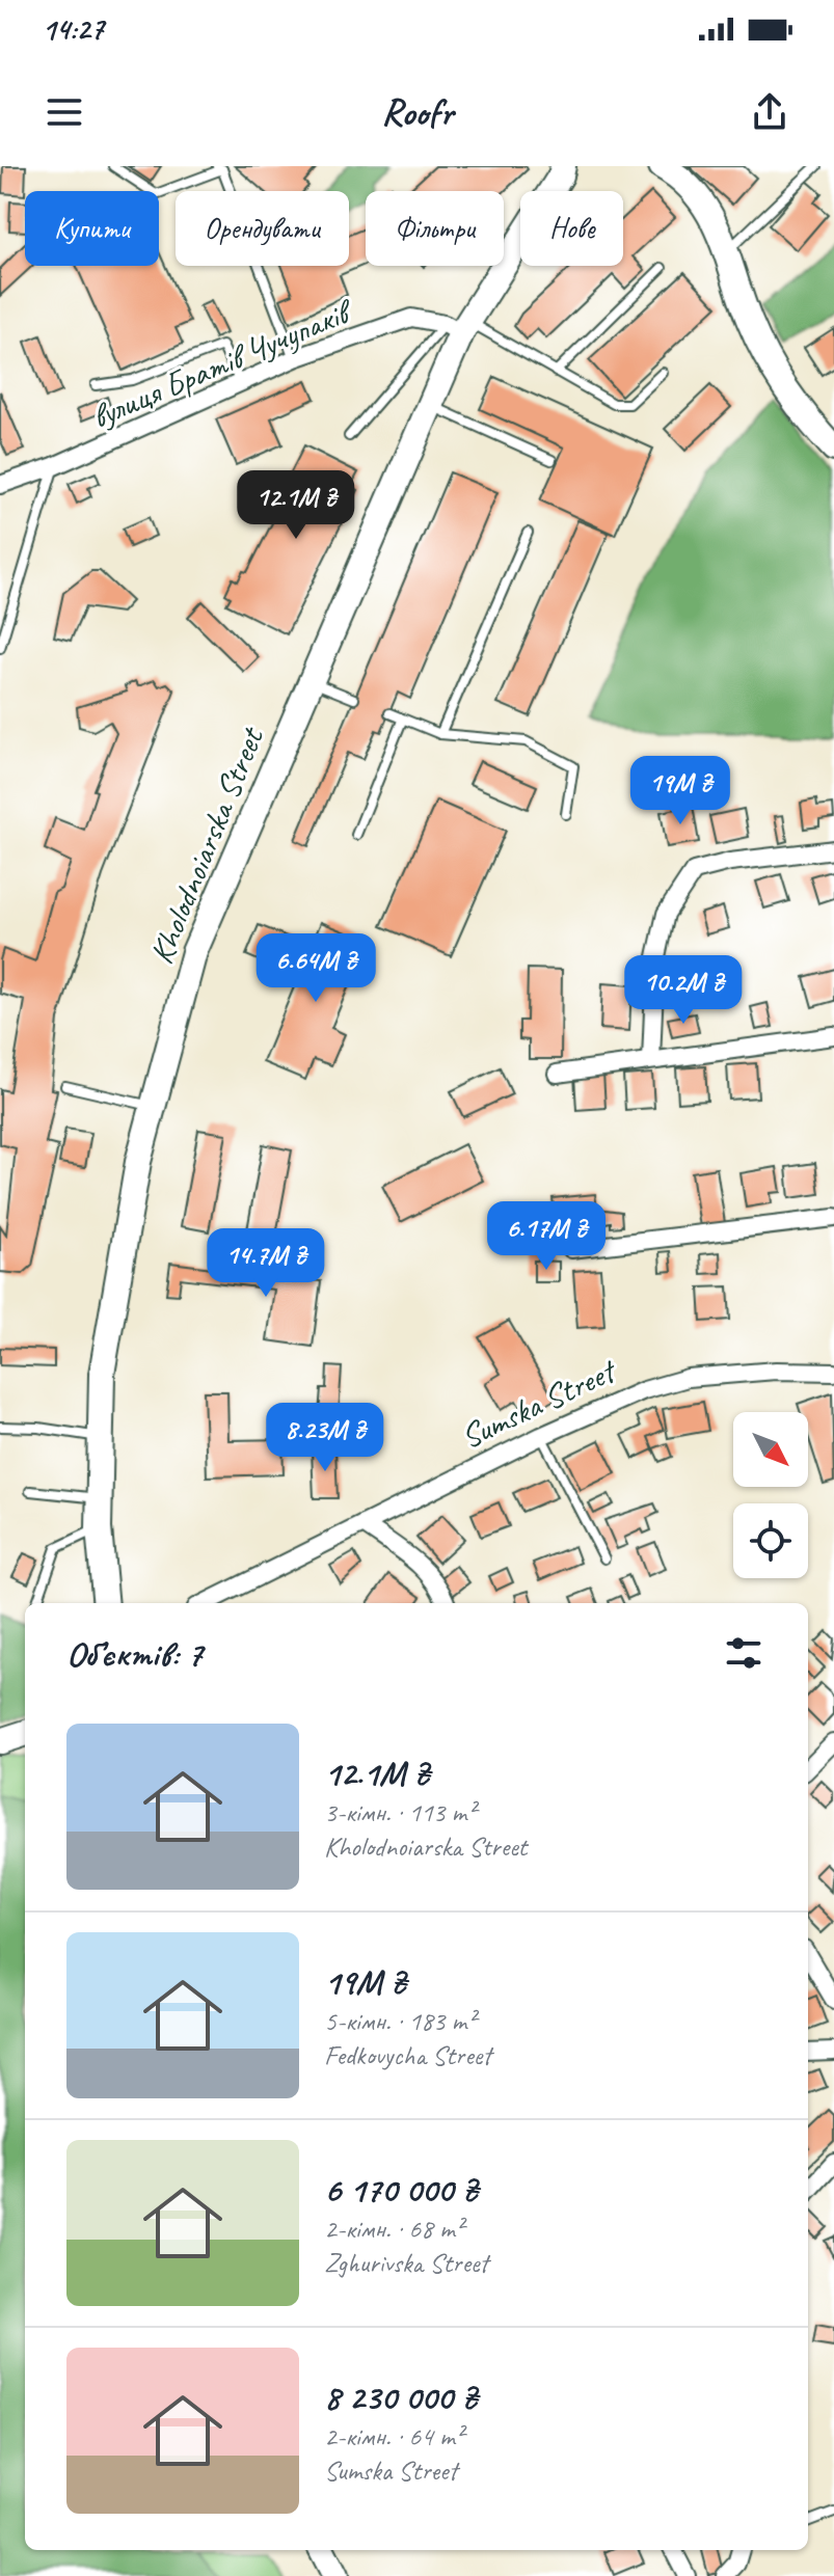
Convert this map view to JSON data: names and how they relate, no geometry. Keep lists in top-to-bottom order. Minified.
{"streets":{"main road":["Kholodnoiarska Street"],"street":["вулиця Братів Чучупаків","Sumska Street"]},"crossings":[["вулиця Братів Чучупаків","Kholodnoiarska Street"]],"north":"bottom right","page":{"status":"14:27","header":"Roofr","chip":["Купити","Орендувати","Фільтри","Нове"],"price":["12.1M ₴","19M ₴","6.64M ₴","10.2M ₴","6.17M ₴","14.7M ₴","8.23M ₴"],"heading":"Об’єктів: 7","list":[{"name":"12.1M ₴","note":"3-кімн. · 113 m² · Kholodnoiarska Street"},{"name":"19M ₴","note":"5-кімн. · 183 m² · Fedkovycha Street"},{"name":"6 170 000 ₴","note":"2-кімн. · 68 m² · Zghurivska Street"},{"name":"8 230 000 ₴","note":"2-кімн. · 64 m² · Sumska Street"}]}}
